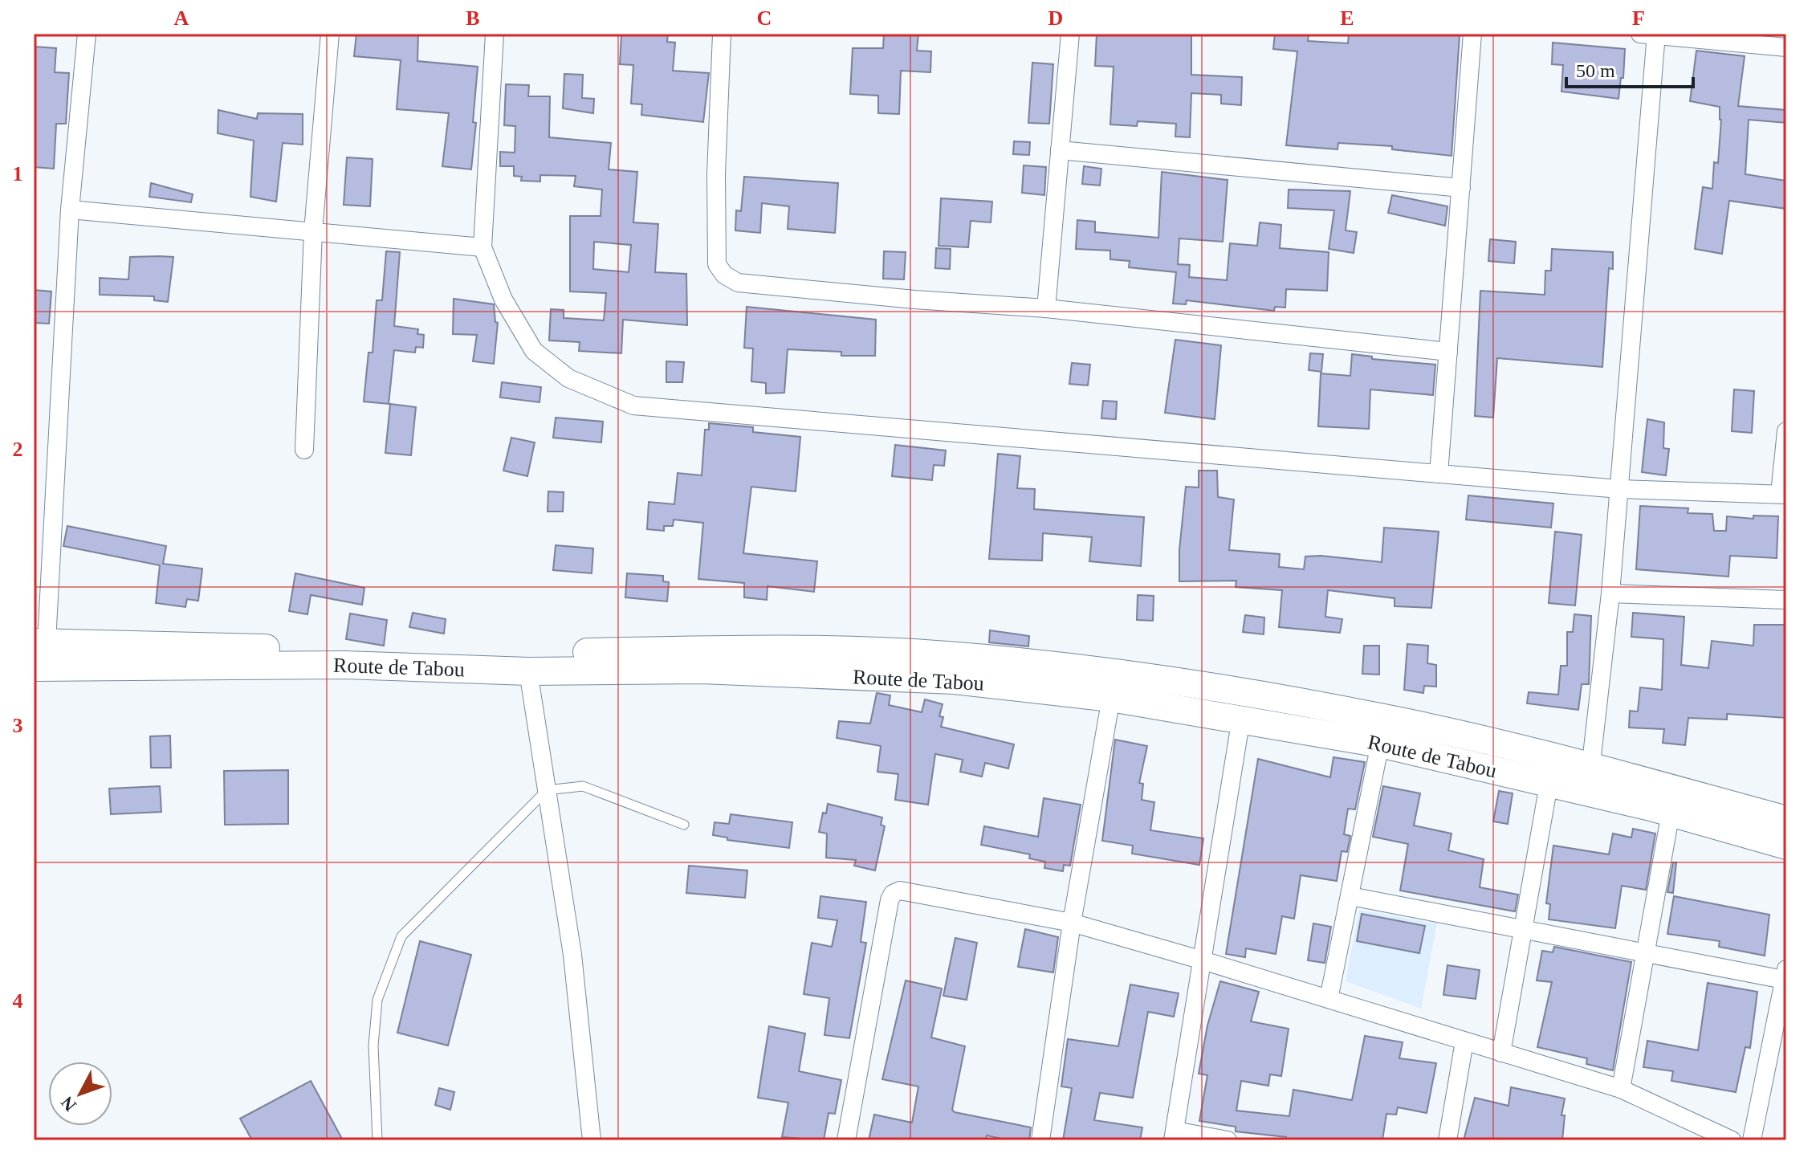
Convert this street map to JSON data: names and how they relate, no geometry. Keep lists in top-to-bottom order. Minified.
{"streets":{"main road":["Route de Tabou"]},"scale_bar":"50 m","north":"bottom left","grid":{"columns":["A","B","C","D","E","F"],"rows":["1","2","3","4"]}}
